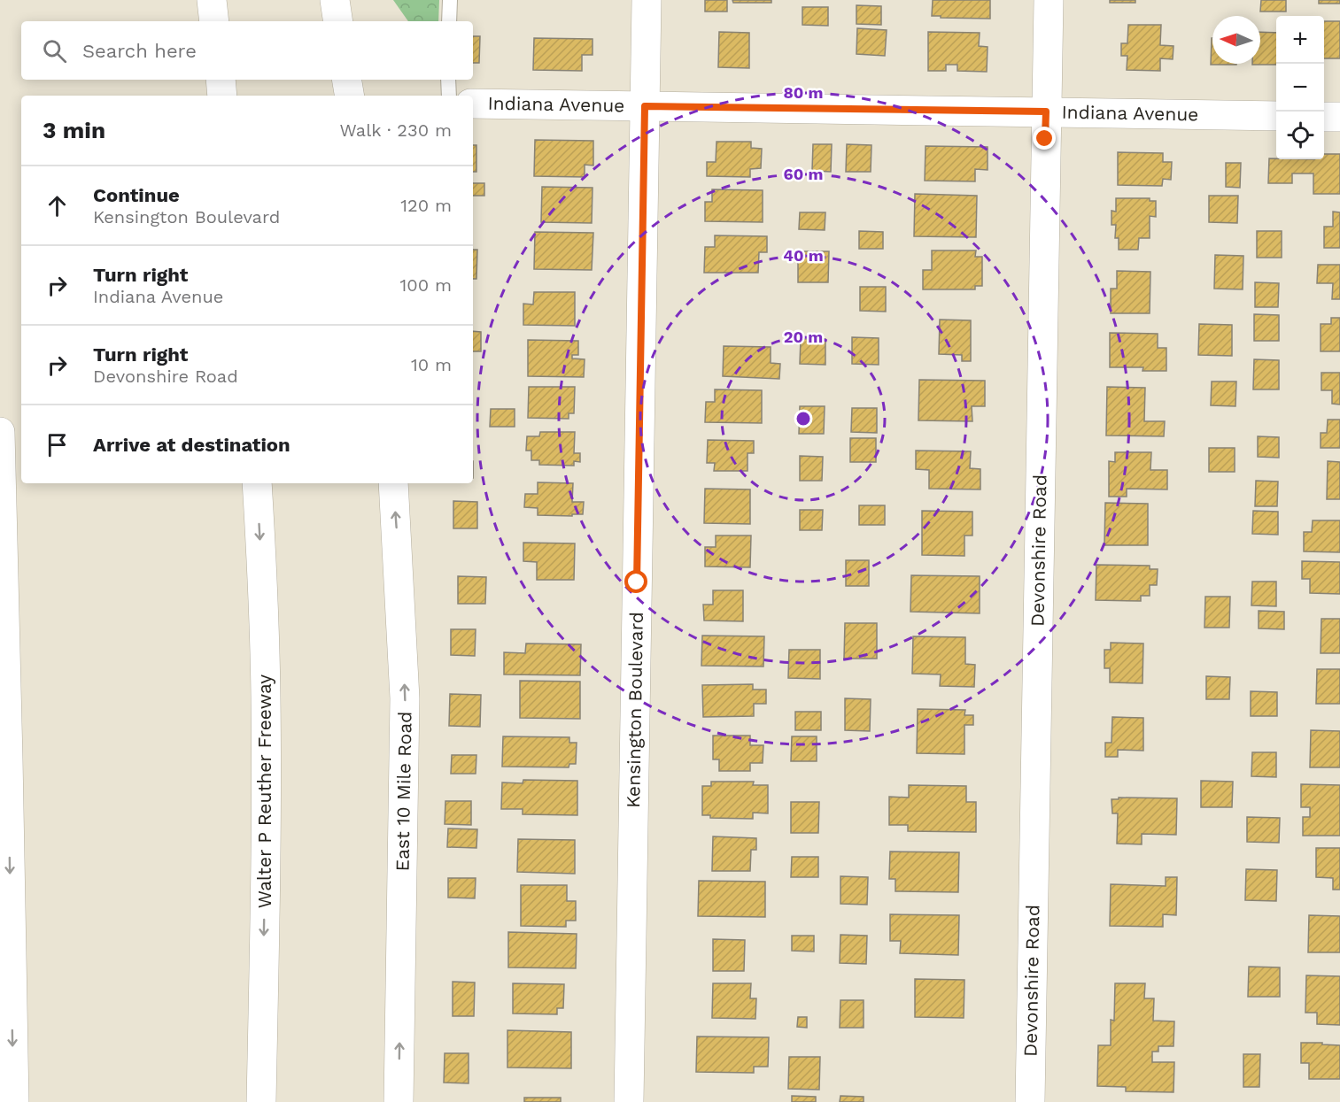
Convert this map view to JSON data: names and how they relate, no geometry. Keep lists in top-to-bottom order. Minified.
{"streets":{"main road":["Indiana Avenue","Devonshire Road","Kensington Boulevard","Walter P Reuther Freeway","East 10 Mile Road"]},"crossings":[["Indiana Avenue","Devonshire Road"],["Indiana Avenue","Kensington Boulevard"]],"one_way":["East 10 Mile Road"],"north":"left","page":{"map_buttons":["+","−"],"search":"Search here","heading":["3 min","Walk · 230 m"],"list":[["Continue","Kensington Boulevard","120 m"],["Turn right","Indiana Avenue","100 m"],["Turn right","Devonshire Road","10 m"],"Arrive at destination"]},"rings":["80 m","60 m","40 m","20 m"]}
